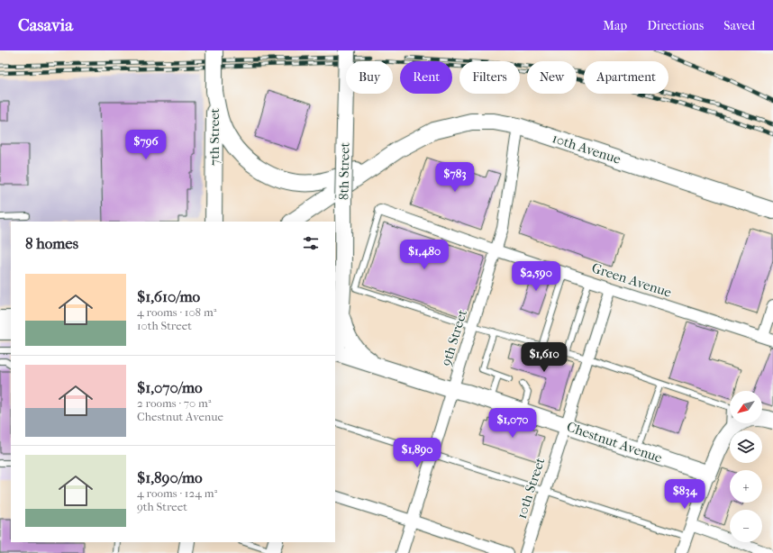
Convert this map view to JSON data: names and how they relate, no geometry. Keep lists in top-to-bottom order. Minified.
{"streets":{"main road":["7th Street","10th Avenue","8th Street","Chestnut Avenue"],"street":["Green Avenue","9th Street","10th Street"]},"crossings":[["10th Avenue","9th Street"],["Green Avenue","9th Street"],["Green Avenue","10th Street"],["9th Street","Chestnut Avenue"],["Chestnut Avenue","10th Street"]],"north":"bottom left","page":{"header":"Casavia","nav":["Map","Directions","Saved"],"chip":["Buy","Rent","Filters","New","Apartment"],"price":["$796","$783","$1,480","$2,590","$1,610","$1,070","$1,890","$834"],"heading":"8 homes","list":[{"name":"$1,610/mo","note":"4 rooms · 108 m² · 10th Street"},{"name":"$1,070/mo","note":"2 rooms · 70 m² · Chestnut Avenue"},{"name":"$1,890/mo","note":"4 rooms · 124 m² · 9th Street"}],"map_buttons":["+","−"]}}
